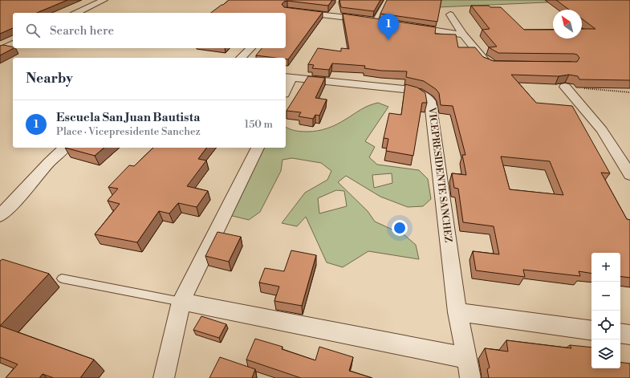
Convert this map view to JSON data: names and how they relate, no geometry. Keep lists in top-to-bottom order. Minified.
{"streets":{"street":["VICEPRESIDENTE SANCHEZ"]},"north":"top left","page":{"search":"Search here","pins":"1","heading":"Nearby","list":[{"mark":"1","name":"Escuela San Juan Bautista","note":"Place · Vicepresidente Sanchez","value":"150 m"}],"map_buttons":["+","−"]}}
